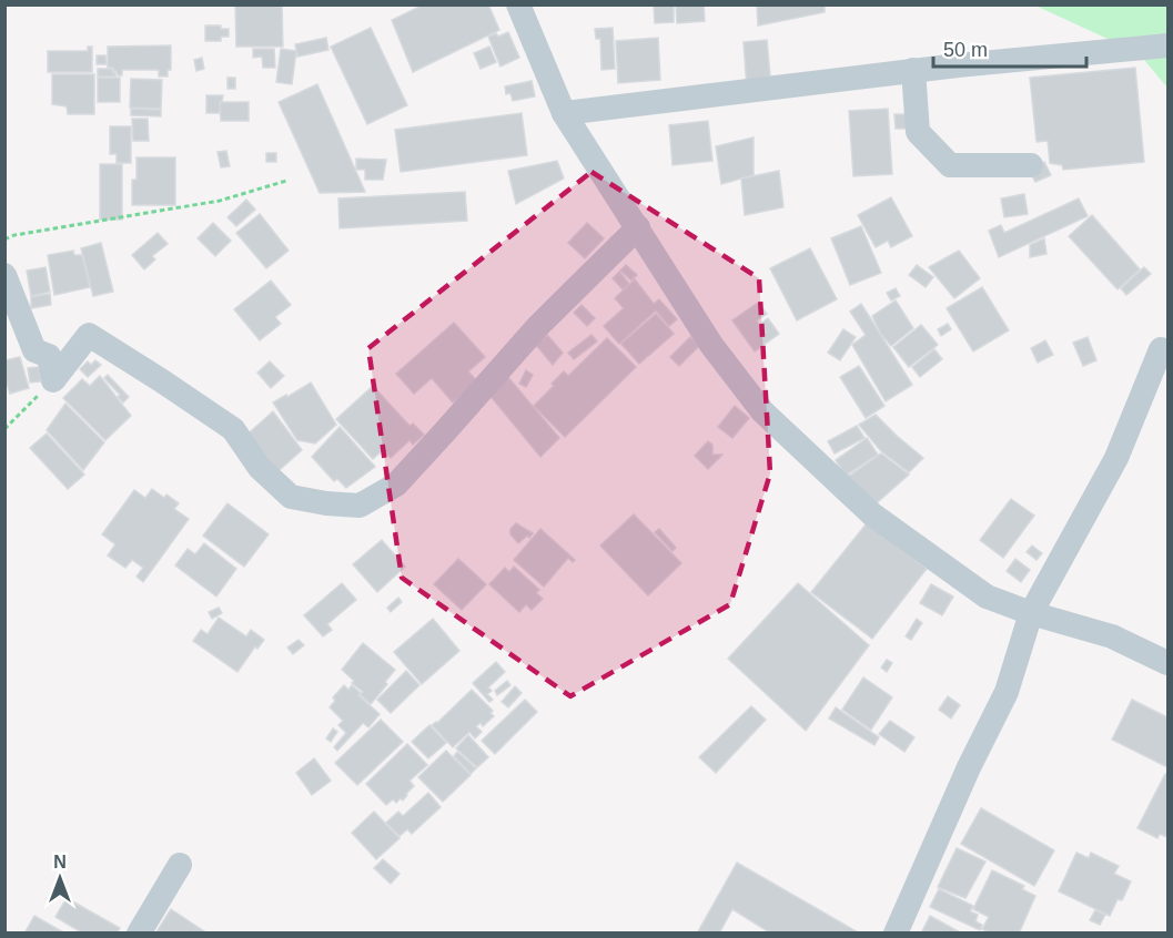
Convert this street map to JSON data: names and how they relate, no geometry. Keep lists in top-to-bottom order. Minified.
{"scale_bar":"50 m","north":"top"}
